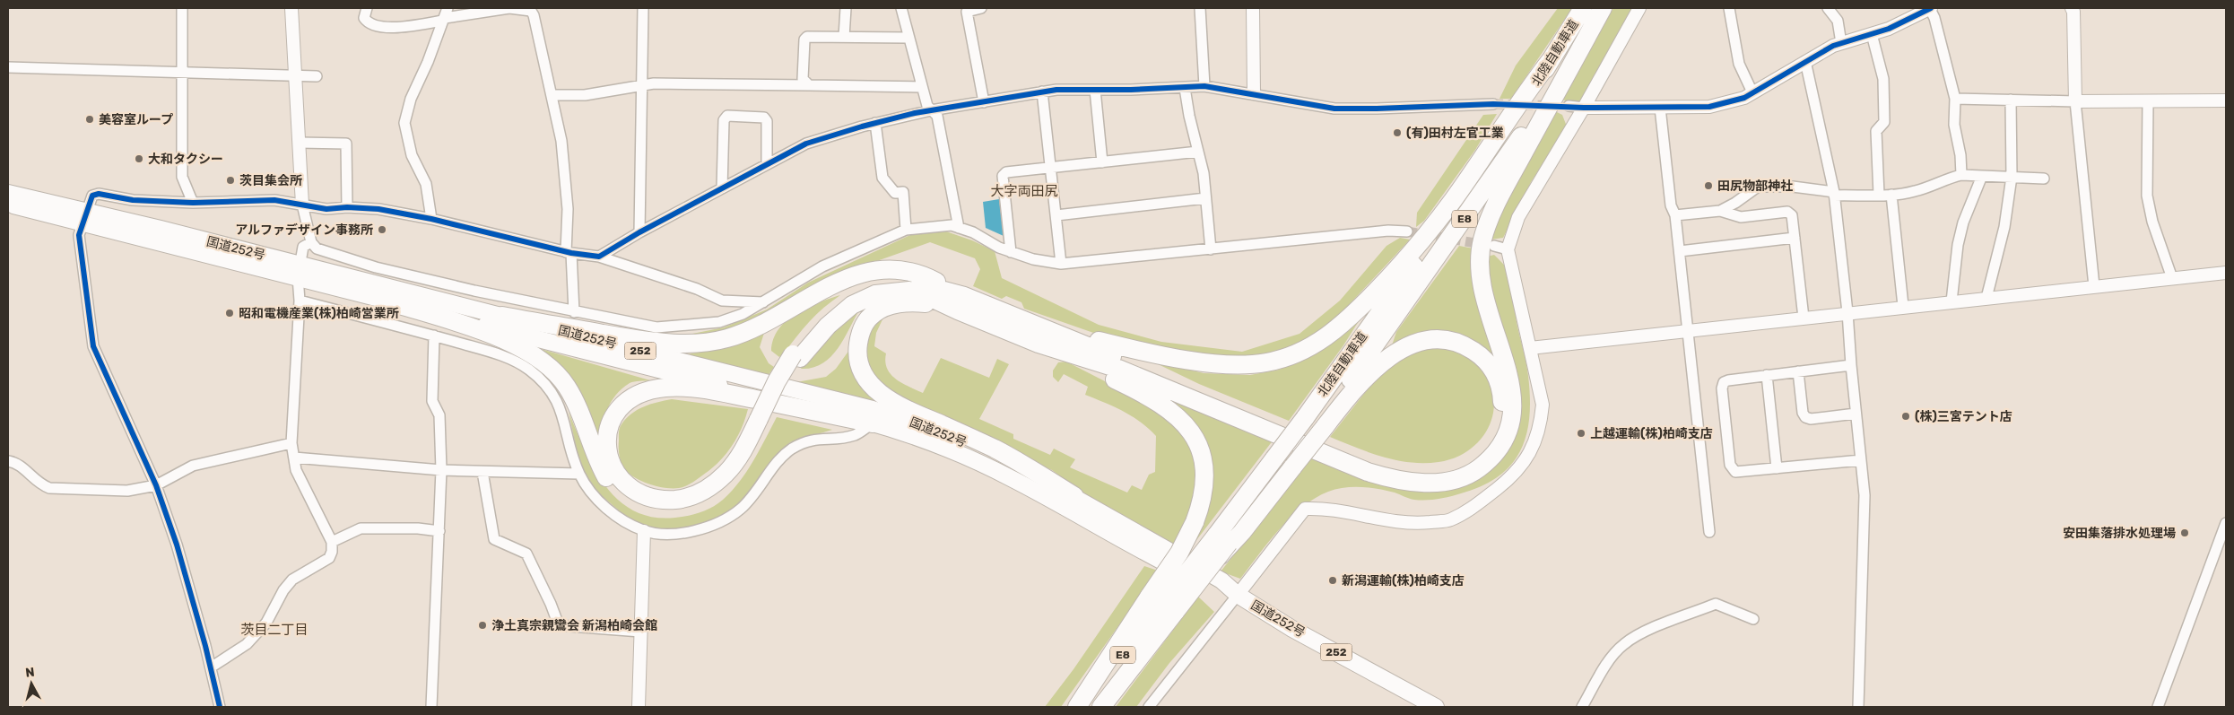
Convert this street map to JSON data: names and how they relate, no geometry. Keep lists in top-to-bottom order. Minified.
{"streets":{"highway":["北陸自動車道","E8","国道252号","252"]},"districts":["大字両田尻","茨目二丁目"],"places":["美容室ループ","(有)田村左官工業","大和タクシー","茨目集会所","田尻物部神社","アルファデザイン事務所","昭和電機産業(株)柏崎営業所","(株)三宮テント店","上越運輸(株)柏崎支店","安田集落排水処理場","新潟運輸(株)柏崎支店","浄土真宗親鸞会 新潟柏崎会館"],"north":"top"}
